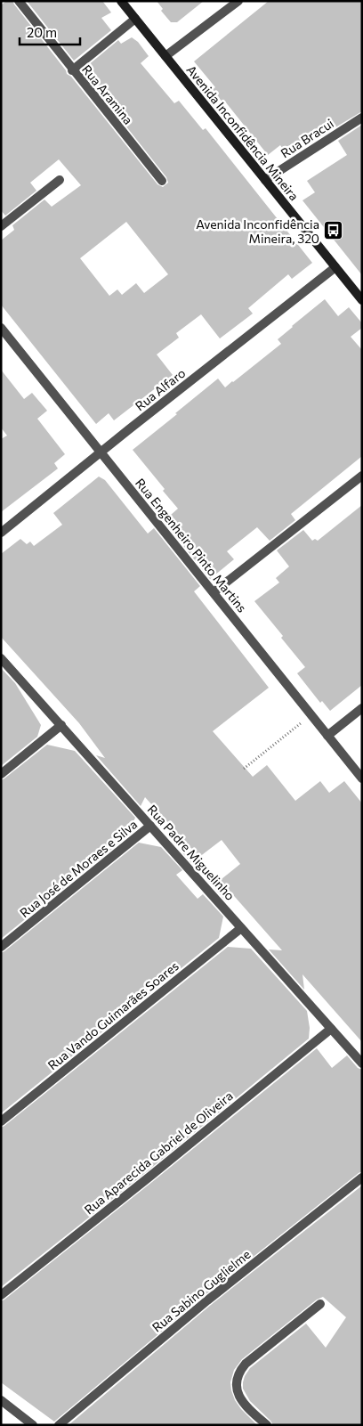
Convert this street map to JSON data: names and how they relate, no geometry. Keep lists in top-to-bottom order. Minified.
{"streets":{"street":["Rua Aramina","Avenida Inconfidência Mineira","Rua Bracui","Rua Alfaro","Rua Engenheiro Pinto Martins","Rua Padre Miguelinho","Rua José de Moraes e Silva","Rua Vando Guimarães Soares","Rua Aparecida Gabriel de Oliveira","Rua Sabino Guglielme"]},"crossings":[["Avenida Inconfidência Mineira","Rua Bracui"],["Avenida Inconfidência Mineira","Rua Alfaro"],["Rua Alfaro","Rua Engenheiro Pinto Martins"],["Rua Padre Miguelinho","Rua José de Moraes e Silva"],["Rua Padre Miguelinho","Rua Vando Guimarães Soares"],["Rua Padre Miguelinho","Rua Aparecida Gabriel de Oliveira"]],"places":{"bus stop":["Avenida Inconfidência Mineira, 320"]},"scale_bar":"20 m"}
